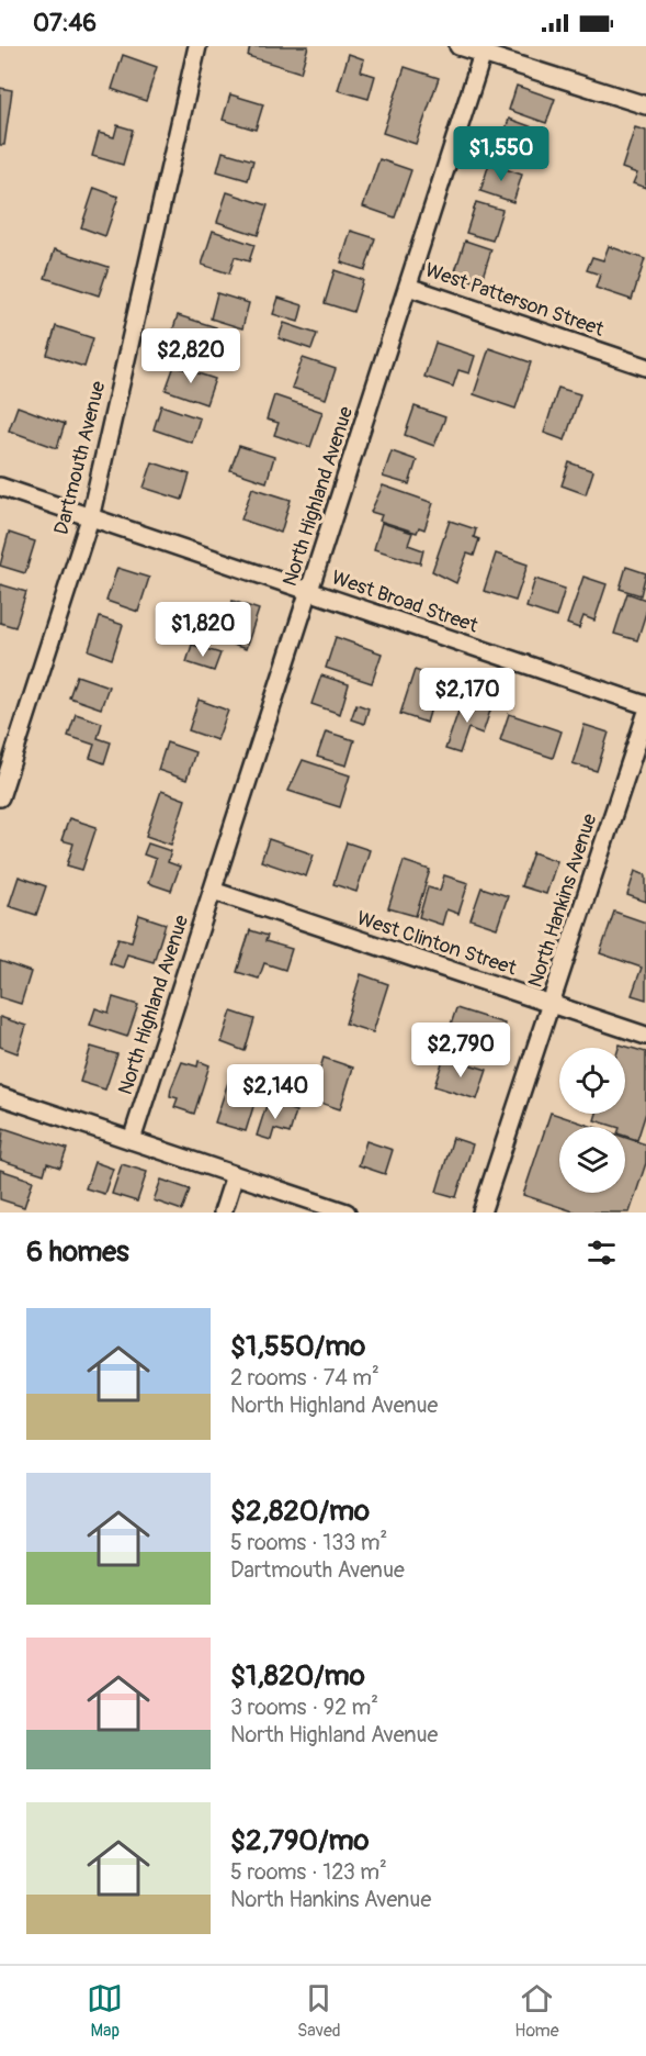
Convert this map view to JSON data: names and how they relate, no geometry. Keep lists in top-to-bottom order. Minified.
{"streets":{"street":["West Patterson Street","Dartmouth Avenue","North Highland Avenue","West Broad Street","North Hankins Avenue","West Clinton Street"]},"crossings":[["West Patterson Street","North Highland Avenue"],["Dartmouth Avenue","West Broad Street"],["North Highland Avenue","West Broad Street"],["North Highland Avenue","West Clinton Street"],["North Hankins Avenue","West Clinton Street"]],"page":{"status":"07:46","price":["$1,550","$2,820","$1,820","$2,170","$2,790","$2,140"],"heading":"6 homes","list":[{"name":"$1,550/mo","note":"2 rooms · 74 m² · North Highland Avenue"},{"name":"$2,820/mo","note":"5 rooms · 133 m² · Dartmouth Avenue"},{"name":"$1,820/mo","note":"3 rooms · 92 m² · North Highland Avenue"},{"name":"$2,790/mo","note":"5 rooms · 123 m² · North Hankins Avenue"}],"tabs":["Map","Saved","Home"]}}
